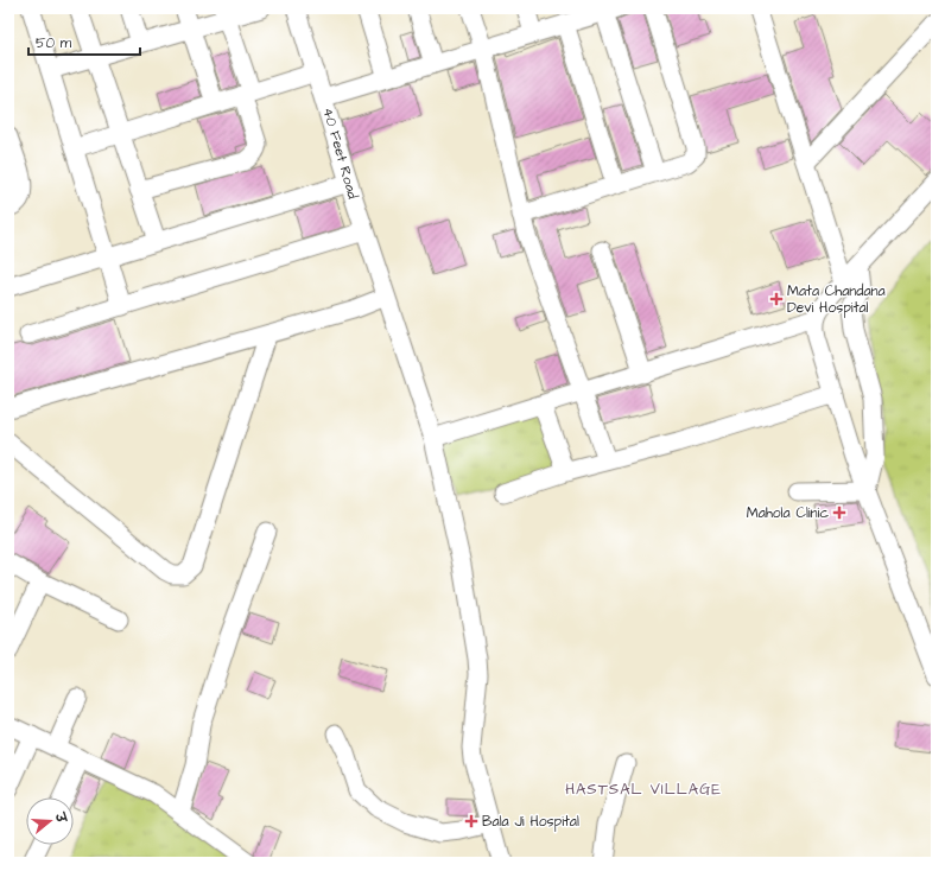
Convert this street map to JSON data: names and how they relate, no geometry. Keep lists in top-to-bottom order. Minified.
{"streets":{"street":["40 Feet Road"]},"districts":["HASTSAL VILLAGE"],"places":{"health":["Mata Chandana Devi Hospital","Mahola Clinic","Bala Ji Hospital"]},"scale_bar":"50 m","north":"right"}
